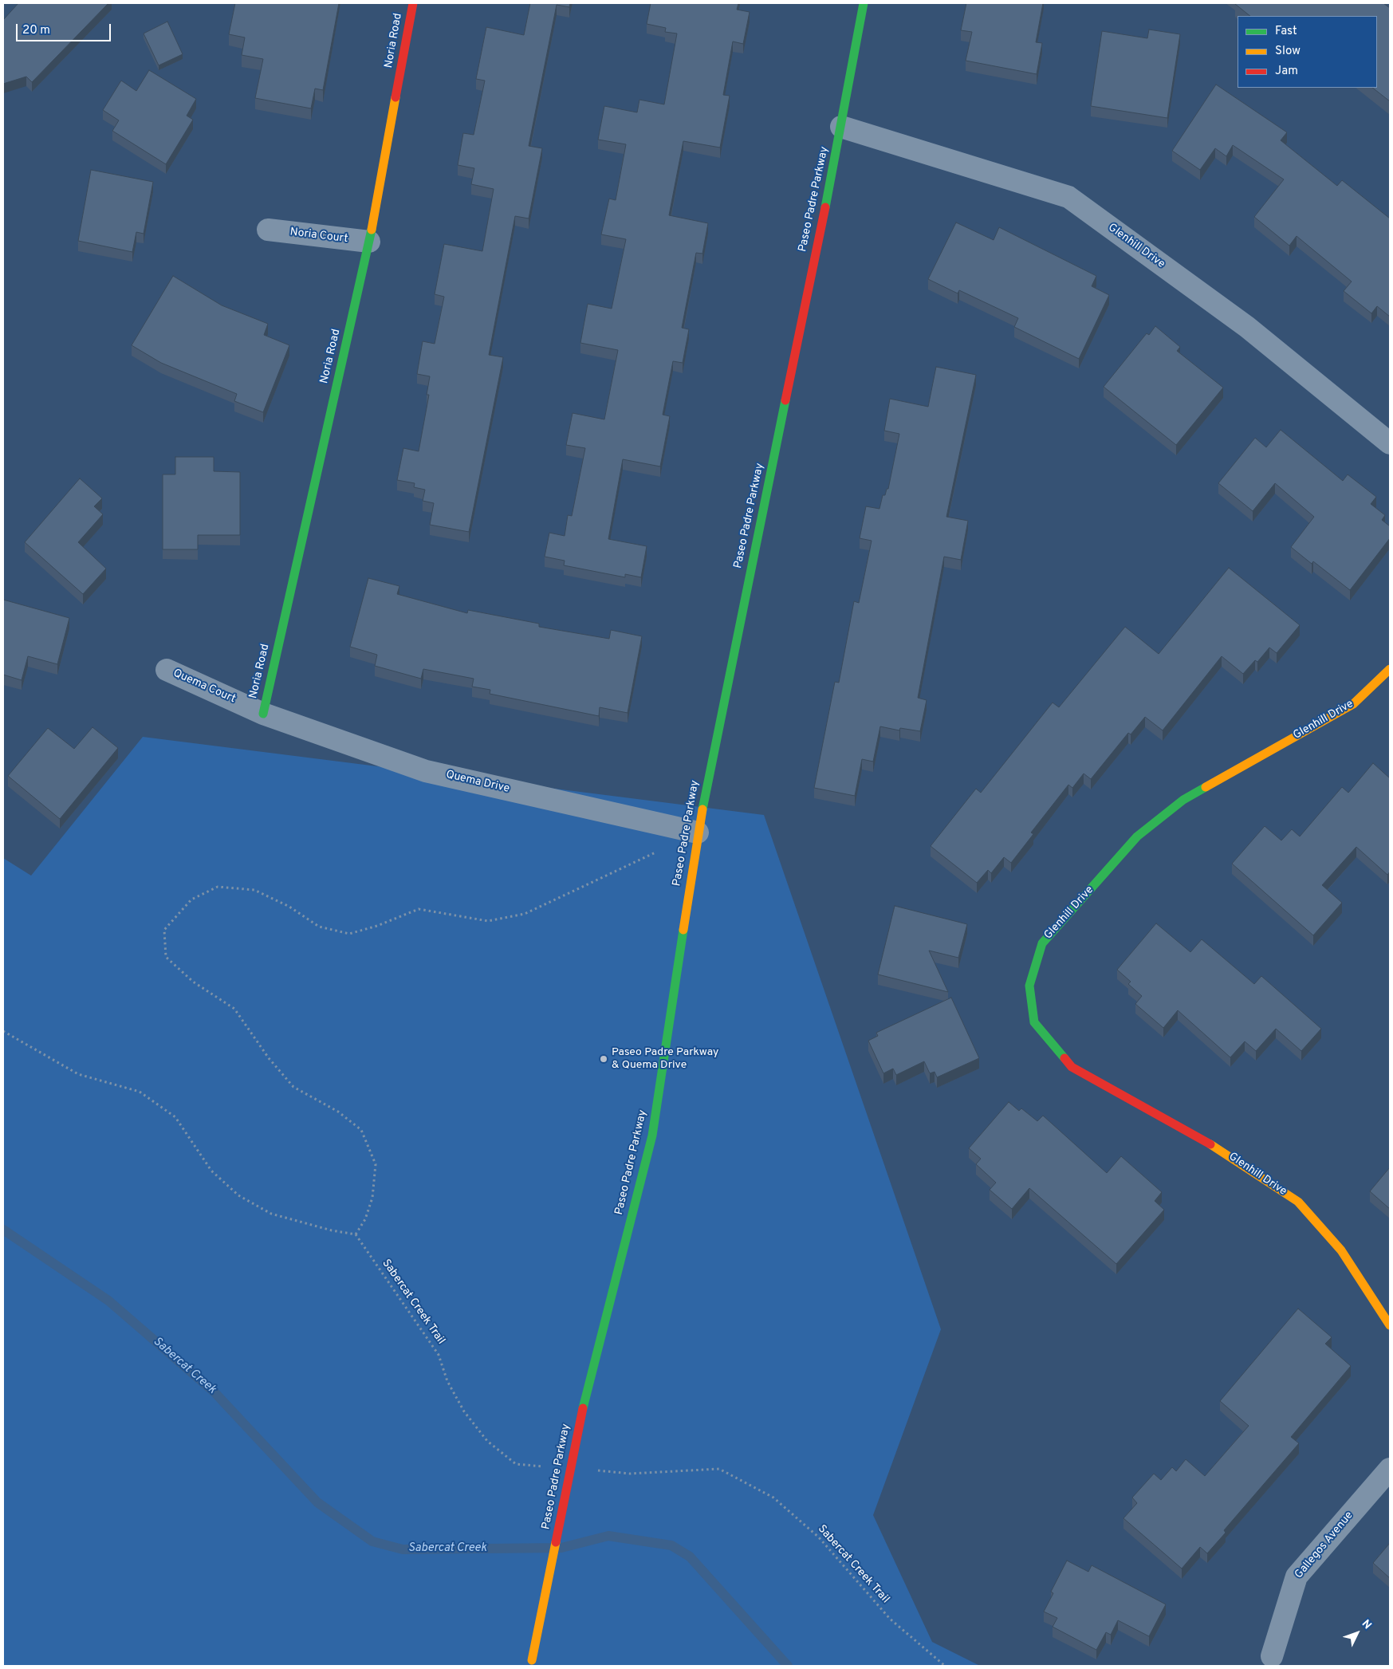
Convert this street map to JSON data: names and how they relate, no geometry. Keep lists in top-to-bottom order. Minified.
{"streets":{"street":["Noria Road","Paseo Padre Parkway","Noria Court","Glenhill Drive","Quema Court","Quema Drive","Gallegos Avenue"],"path":["Sabercat Creek Trail"]},"crossings":[["Noria Road","Noria Court"],["Noria Road","Quema Court"],["Noria Road","Quema Drive"],["Paseo Padre Parkway","Glenhill Drive"],["Paseo Padre Parkway","Quema Drive"],["Quema Court","Quema Drive"]],"water":["Sabercat Creek"],"places":["Paseo Padre Parkway & Quema Drive"],"legend":["Fast","Slow","Jam"],"scale_bar":"20 m","north":"top right"}
